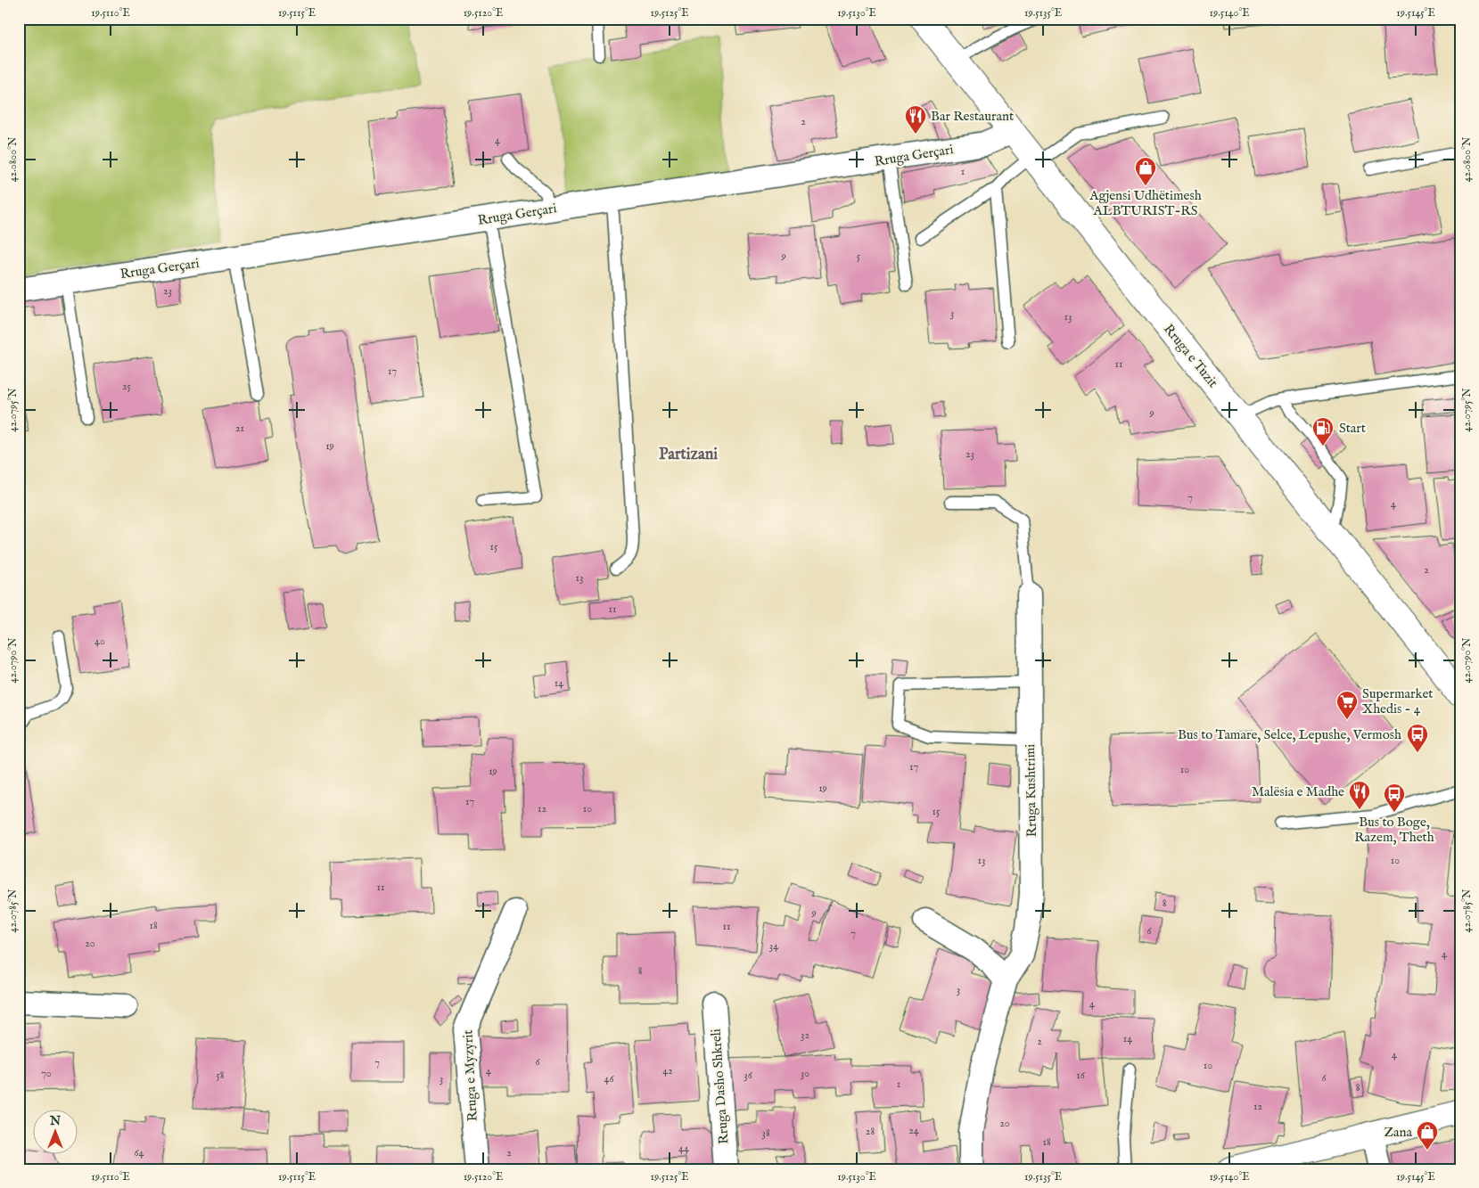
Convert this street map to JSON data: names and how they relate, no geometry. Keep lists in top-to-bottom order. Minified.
{"streets":{"main road":["Rruga e Tuzit"],"street":["Rruga Gerçari","Rruga Kushtrimi","Rruga e Myzyrit","Rruga Dasho Shkreli"]},"crossings":[["Rruga Gerçari","Rruga e Tuzit"]],"districts":["Partizani"],"places":{"restaurant":["Bar Restaurant","Malësia e Madhe"],"shop":["Agjensi Udhëtimesh ALBTURIST-RS","Zana"],"fuel station":["Start"],"supermarket":["Supermarket Xhedis - 4"],"bus stop":["Bus to Tamare, Selce, Lepushe, Vermosh","Bus to Boge, Razem, Theth"]},"house_numbers":["2","4","1","9","5","23","3","13","11","17","25","9","21","19","23","7","4","15","2","13","11","40","14","17","10","19","19","17","12","10","15","13","10","11","8","9","18","11","6","7","20","34","4","8","3","4","32","14","2","4","6","7","10","4","42","70","30","58","36","16","6","3","46","1","8","12","20","24","28","38","18","44","64","2"],"north":"top","coordinates":["19.5110°E","19.5115°E","19.5120°E","19.5125°E","19.5130°E","19.5135°E","19.5140°E","19.5145°E","42.0800°N","42.0795°N","42.0790°N","42.0785°N"]}
